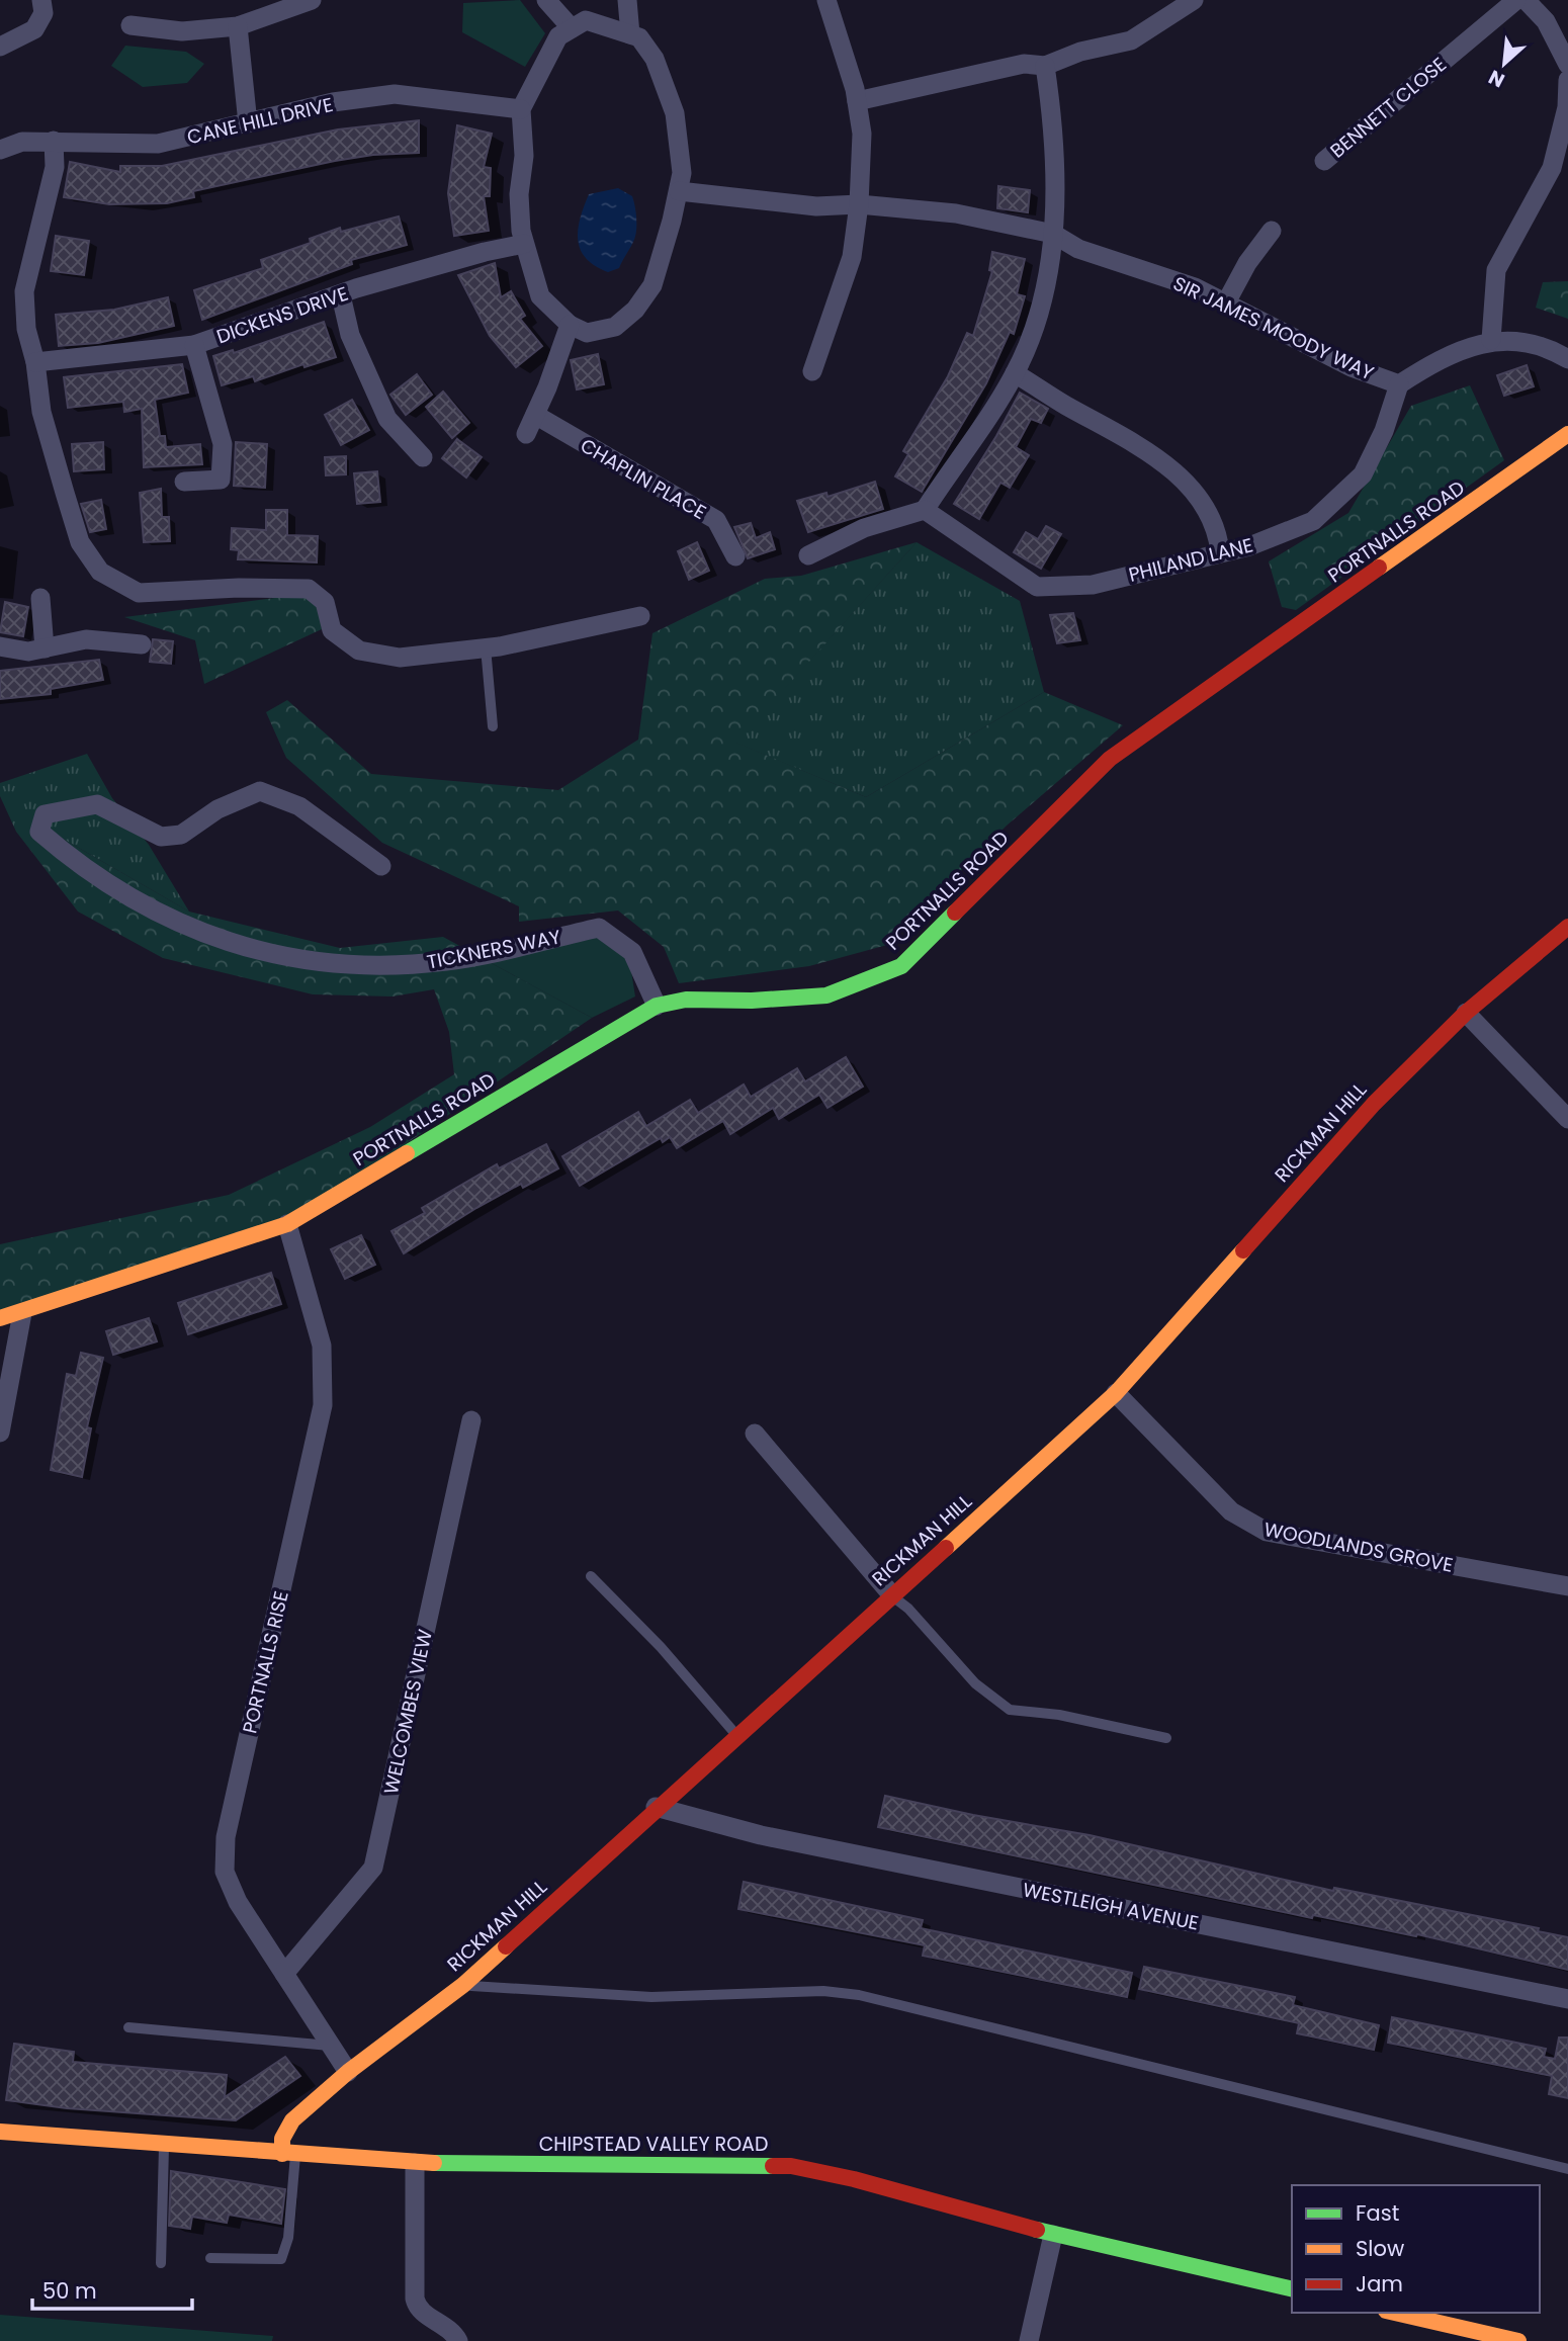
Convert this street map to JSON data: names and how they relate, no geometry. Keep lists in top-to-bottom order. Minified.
{"streets":{"street":["BENNETT CLOSE","CANE HILL DRIVE","DICKENS DRIVE","SIR JAMES MOODY WAY","CHAPLIN PLACE","PORTNALLS ROAD","PHILAND LANE","TICKNERS WAY","RICKMAN HILL","WOODLANDS GROVE","PORTNALLS RISE","WELCOMBES VIEW","WESTLEIGH AVENUE","CHIPSTEAD VALLEY ROAD"]},"crossings":[["SIR JAMES MOODY WAY","PHILAND LANE"],["PORTNALLS ROAD","TICKNERS WAY"],["PORTNALLS ROAD","PORTNALLS RISE"],["RICKMAN HILL","WOODLANDS GROVE"],["RICKMAN HILL","PORTNALLS RISE"],["RICKMAN HILL","WESTLEIGH AVENUE"],["RICKMAN HILL","CHIPSTEAD VALLEY ROAD"],["PORTNALLS RISE","WELCOMBES VIEW"]],"legend":["Fast","Slow","Jam"],"scale_bar":"50 m","north":"bottom left"}
